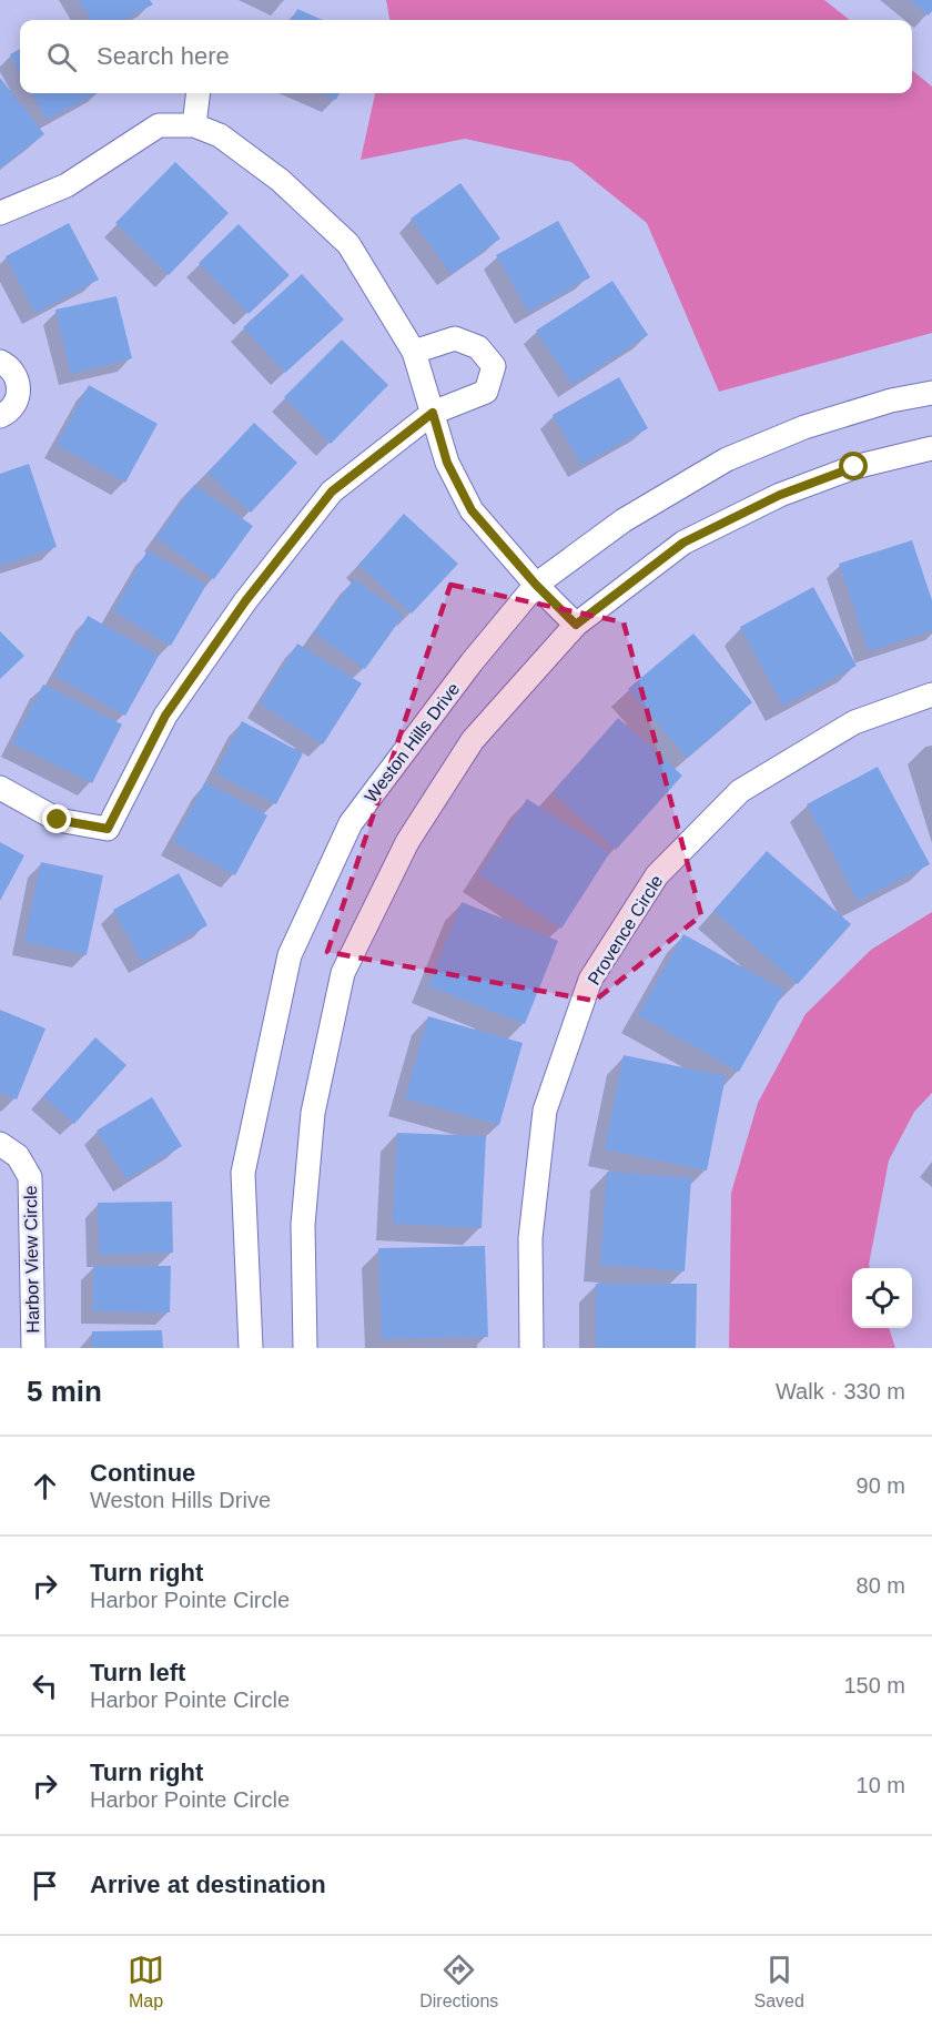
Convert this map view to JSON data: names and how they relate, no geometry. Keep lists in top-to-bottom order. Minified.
{"streets":{"street":["Weston Hills Drive","Provence Circle","Harbor View Circle"]},"page":{"search":"Search here","heading":["5 min","Walk · 330 m"],"list":[["Continue","Weston Hills Drive","90 m"],["Turn right","Harbor Pointe Circle","80 m"],["Turn left","Harbor Pointe Circle","150 m"],["Turn right","Harbor Pointe Circle","10 m"],"Arrive at destination"],"nav":["Map","Directions","Saved"]}}
